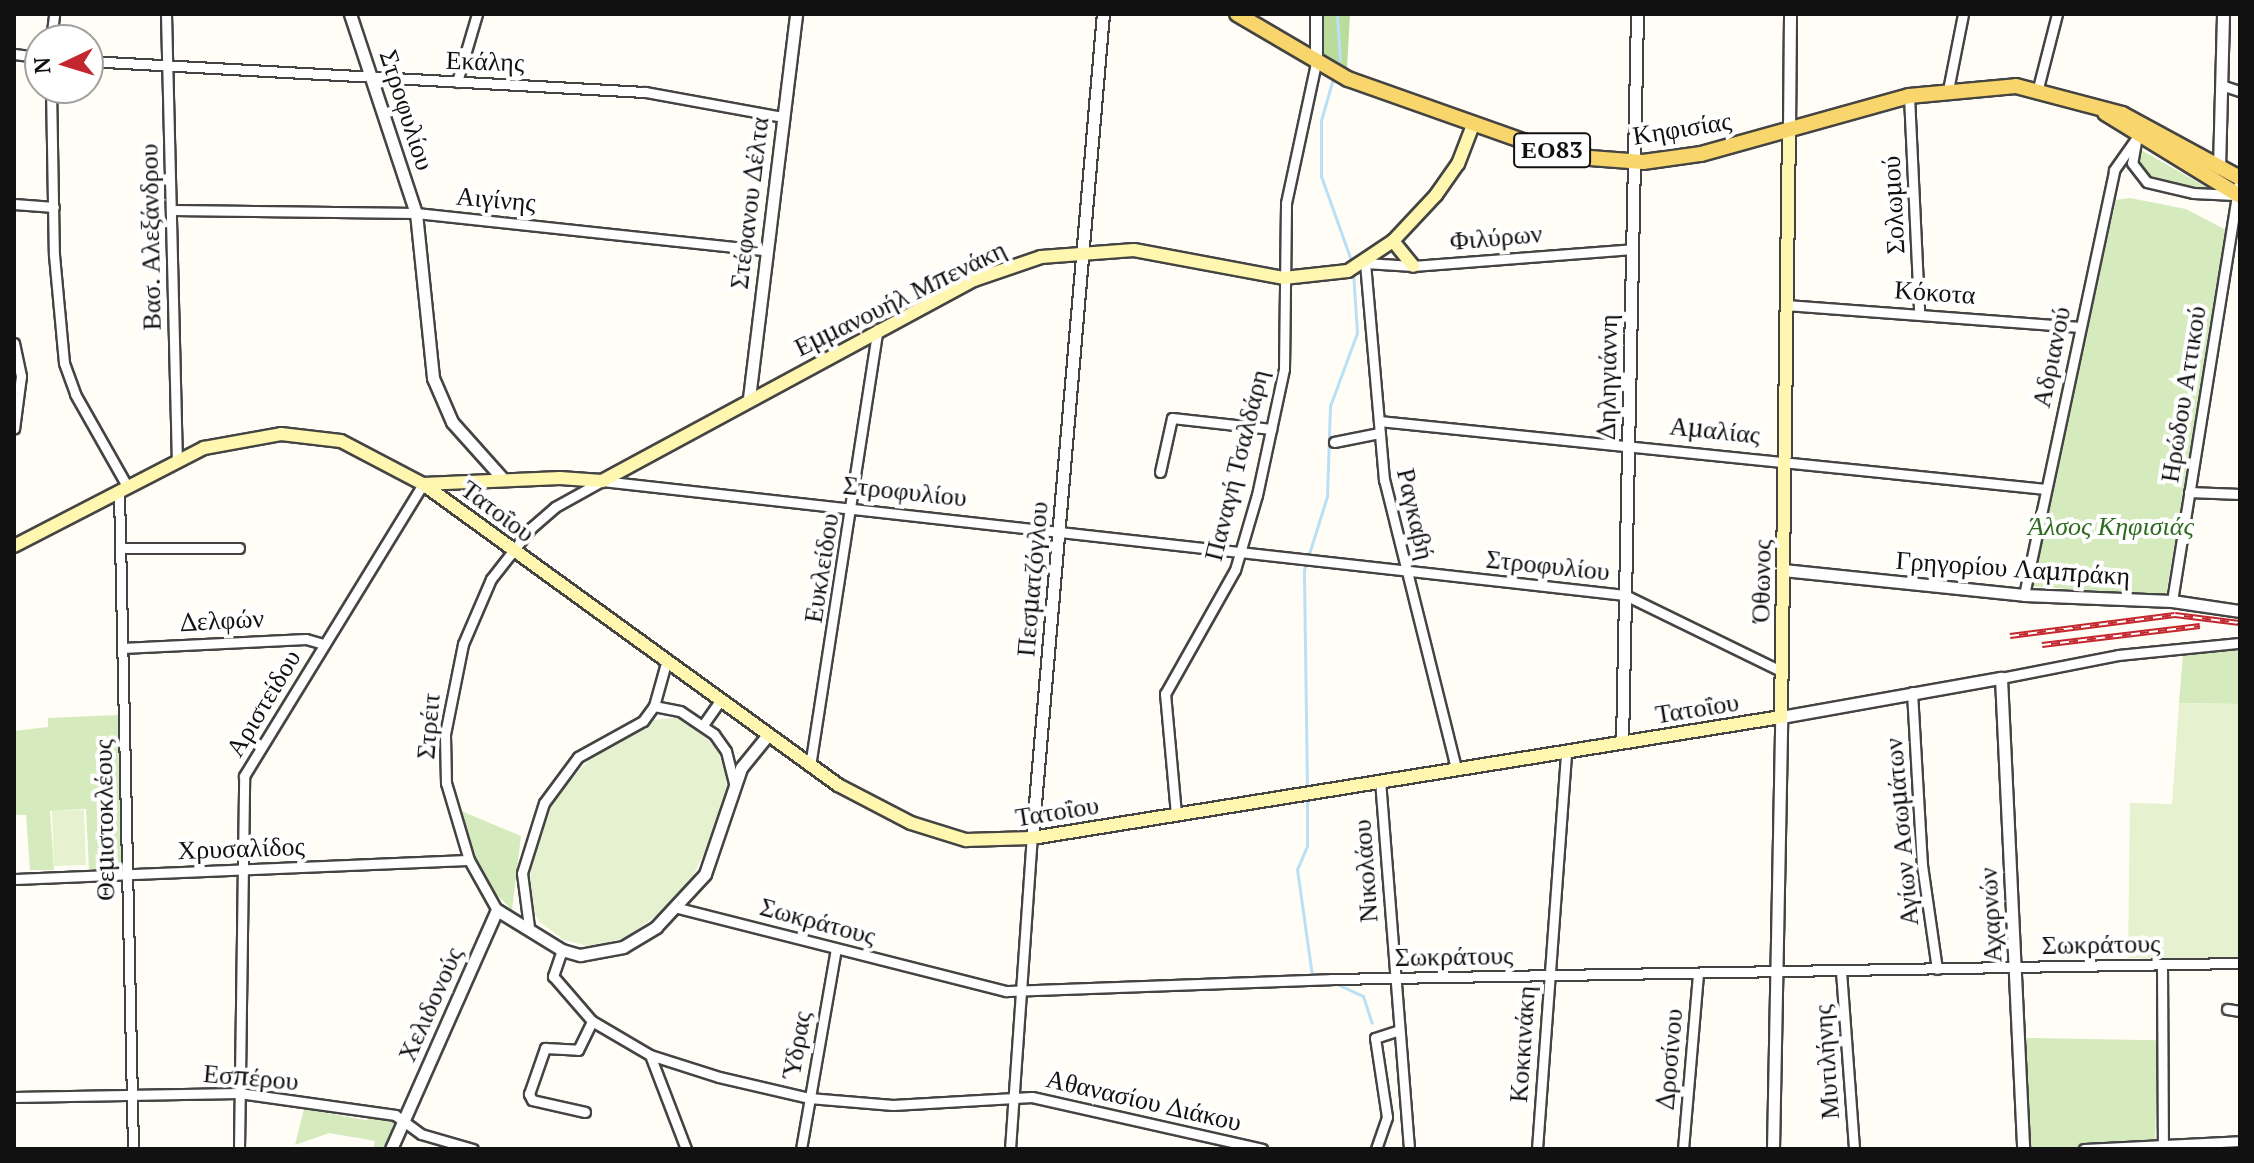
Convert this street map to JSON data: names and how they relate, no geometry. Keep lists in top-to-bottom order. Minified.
{"streets":{"main road":["Στροφυλίου","Κηφισίας","ΕΟ83","Εμμανουήλ Μπενάκη","Τατοΐου","Όθωνος"],"street":["Εκάλης","Αιγίνης","Στέφανου Δέλτα","Σολωμού","Βασ. Αλεξάνδρου","Φιλύρων","Κόκοτα","Αδριανού","Δηληγιάννη","Ηρώδου Αττικού","Αμαλίας","Παναγή Τσαλδάρη","Ραγκαβή","Ευκλείδου","Γρηγορίου Λαμπράκη","Πεσματζόγλου","Δελφών","Αριστείδου","Στρέιτ","Θεμιστοκλέους","Αγίων Ασωμάτων","Χρυσαλίδος","Νικολάου","Αχαρνών","Σωκράτους","Χελιδονούς","Κοκκινάκη","Ύδρας","Δροσίνου","Μυτιλήνης","Εσπέρου","Αθανασίου Διάκου"]},"crossings":[["Εκάλης","Στροφυλίου"],["Εκάλης","Στέφανου Δέλτα"],["Εκάλης","Βασ. Αλεξάνδρου"],["Στροφυλίου","Αιγίνης"],["Στροφυλίου","Εμμανουήλ Μπενάκη"],["Στροφυλίου","Δηληγιάννη"],["Στροφυλίου","Παναγή Τσαλδάρη"],["Στροφυλίου","Ραγκαβή"],["Στροφυλίου","Ευκλείδου"],["Στροφυλίου","Πεσματζόγλου"],["Στροφυλίου","Όθωνος"],["Κηφισίας","Σολωμού"],["Κηφισίας","Εμμανουήλ Μπενάκη"],["Κηφισίας","Αδριανού"],["Κηφισίας","Δηληγιάννη"],["Κηφισίας","Ηρώδου Αττικού"],["Κηφισίας","Παναγή Τσαλδάρη"],["Κηφισίας","Όθωνος"],["Αιγίνης","Στέφανου Δέλτα"],["Αιγίνης","Βασ. Αλεξάνδρου"],["Στέφανου Δέλτα","Εμμανουήλ Μπενάκη"],["Σολωμού","Κόκοτα"],["Βασ. Αλεξάνδρου","Τατοΐου"],["Φιλύρων","Εμμανουήλ Μπενάκη"],["Φιλύρων","Δηληγιάννη"],["Φιλύρων","Ραγκαβή"],["Κόκοτα","Αδριανού"],["Κόκοτα","Όθωνος"],["Εμμανουήλ Μπενάκη","Παναγή Τσαλδάρη"],["Εμμανουήλ Μπενάκη","Τατοΐου"],["Εμμανουήλ Μπενάκη","Ραγκαβή"],["Εμμανουήλ Μπενάκη","Ευκλείδου"],["Εμμανουήλ Μπενάκη","Πεσματζόγλου"],["Εμμανουήλ Μπενάκη","Στρέιτ"],["Αδριανού","Αμαλίας"],["Αδριανού","Γρηγορίου Λαμπράκη"],["Δηληγιάννη","Αμαλίας"],["Δηληγιάννη","Τατοΐου"],["Ηρώδου Αττικού","Γρηγορίου Λαμπράκη"],["Αμαλίας","Ραγκαβή"],["Αμαλίας","Όθωνος"],["Παναγή Τσαλδάρη","Τατοΐου"],["Τατοΐου","Ραγκαβή"],["Τατοΐου","Ευκλείδου"],["Τατοΐου","Πεσματζόγλου"],["Τατοΐου","Όθωνος"],["Τατοΐου","Αριστείδου"],["Τατοΐου","Στρέιτ"],["Τατοΐου","Θεμιστοκλέους"],["Τατοΐου","Αγίων Ασωμάτων"],["Τατοΐου","Νικολάου"],["Τατοΐου","Αχαρνών"],["Τατοΐου","Κοκκινάκη"],["Γρηγορίου Λαμπράκη","Όθωνος"],["Πεσματζόγλου","Σωκράτους"],["Πεσματζόγλου","Αθανασίου Διάκου"],["Όθωνος","Σωκράτους"],["Δελφών","Αριστείδου"],["Δελφών","Θεμιστοκλέους"],["Αριστείδου","Χρυσαλίδος"],["Αριστείδου","Εσπέρου"],["Στρέιτ","Χρυσαλίδος"],["Στρέιτ","Χελιδονούς"],["Θεμιστοκλέους","Χρυσαλίδος"],["Θεμιστοκλέους","Εσπέρου"],["Αγίων Ασωμάτων","Σωκράτους"],["Νικολάου","Σωκράτους"],["Αχαρνών","Σωκράτους"],["Σωκράτους","Κοκκινάκη"],["Σωκράτους","Ύδρας"],["Σωκράτους","Δροσίνου"],["Σωκράτους","Μυτιλήνης"],["Σωκράτους","Αθανασίου Διάκου"],["Χελιδονούς","Εσπέρου"],["Ύδρας","Αθανασίου Διάκου"]],"parks":["Άλσος Κηφισιάς"],"north":"left"}
